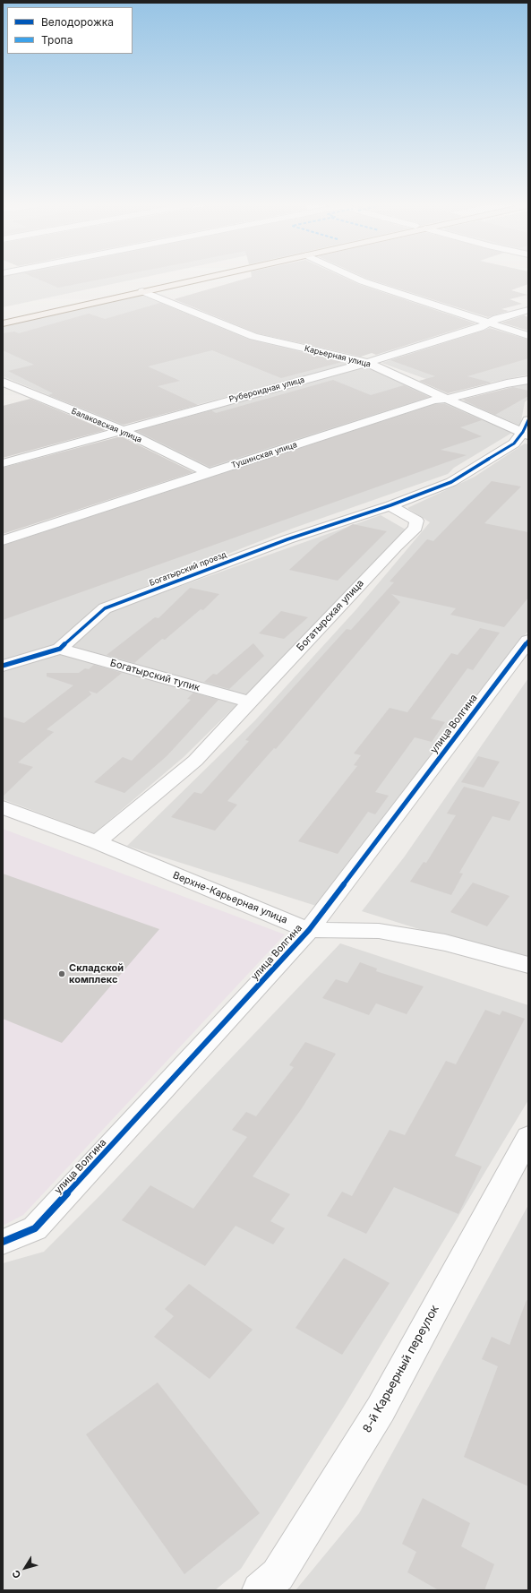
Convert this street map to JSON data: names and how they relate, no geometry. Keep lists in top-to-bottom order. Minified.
{"streets":{"street":["Карьерная улица","Рубероидная улица","Балаковская улица","Тушинская улица","Богатырский проезд","Богатырская улица","Богатырский тупик","улица Волгина","Верхне-Карьерная улица","8-й Карьерный переулок"]},"crossings":[["Карьерная улица","Рубероидная улица"],["Карьерная улица","Тушинская улица"],["Рубероидная улица","Балаковская улица"],["Балаковская улица","Тушинская улица"],["Богатырский проезд","Богатырская улица"],["Богатырский проезд","Богатырский тупик"],["Богатырская улица","Богатырский тупик"],["Богатырская улица","Верхне-Карьерная улица"],["улица Волгина","Верхне-Карьерная улица"]],"places":["Складской комплекс"],"legend":["Велодорожка","Тропа"],"north":"bottom left"}
